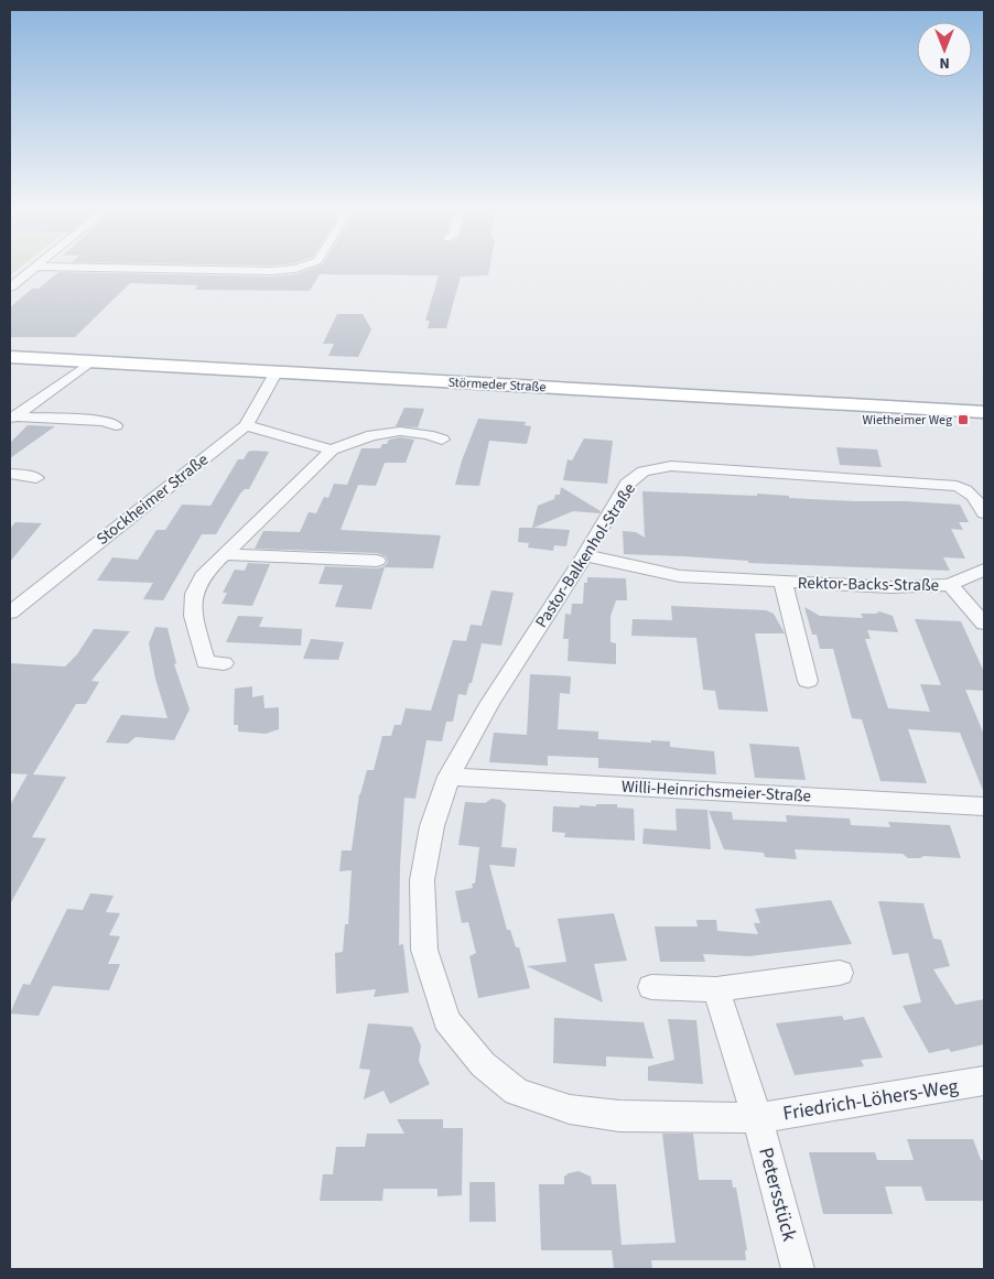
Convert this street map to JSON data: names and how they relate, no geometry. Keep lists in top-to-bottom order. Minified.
{"streets":{"main road":["Störmeder Straße"],"street":["Stockheimer Straße","Pastor-Balkenhol-Straße","Rektor-Backs-Straße","Willi-Heinrichsmeier-Straße","Friedrich-Löhers-Weg","Petersstück"]},"crossings":[["Störmeder Straße","Stockheimer Straße"],["Pastor-Balkenhol-Straße","Rektor-Backs-Straße"],["Pastor-Balkenhol-Straße","Willi-Heinrichsmeier-Straße"],["Pastor-Balkenhol-Straße","Friedrich-Löhers-Weg"],["Willi-Heinrichsmeier-Straße","Friedrich-Löhers-Weg"],["Friedrich-Löhers-Weg","Petersstück"]],"places":{"transit":["Wietheimer Weg"]},"north":"bottom"}
